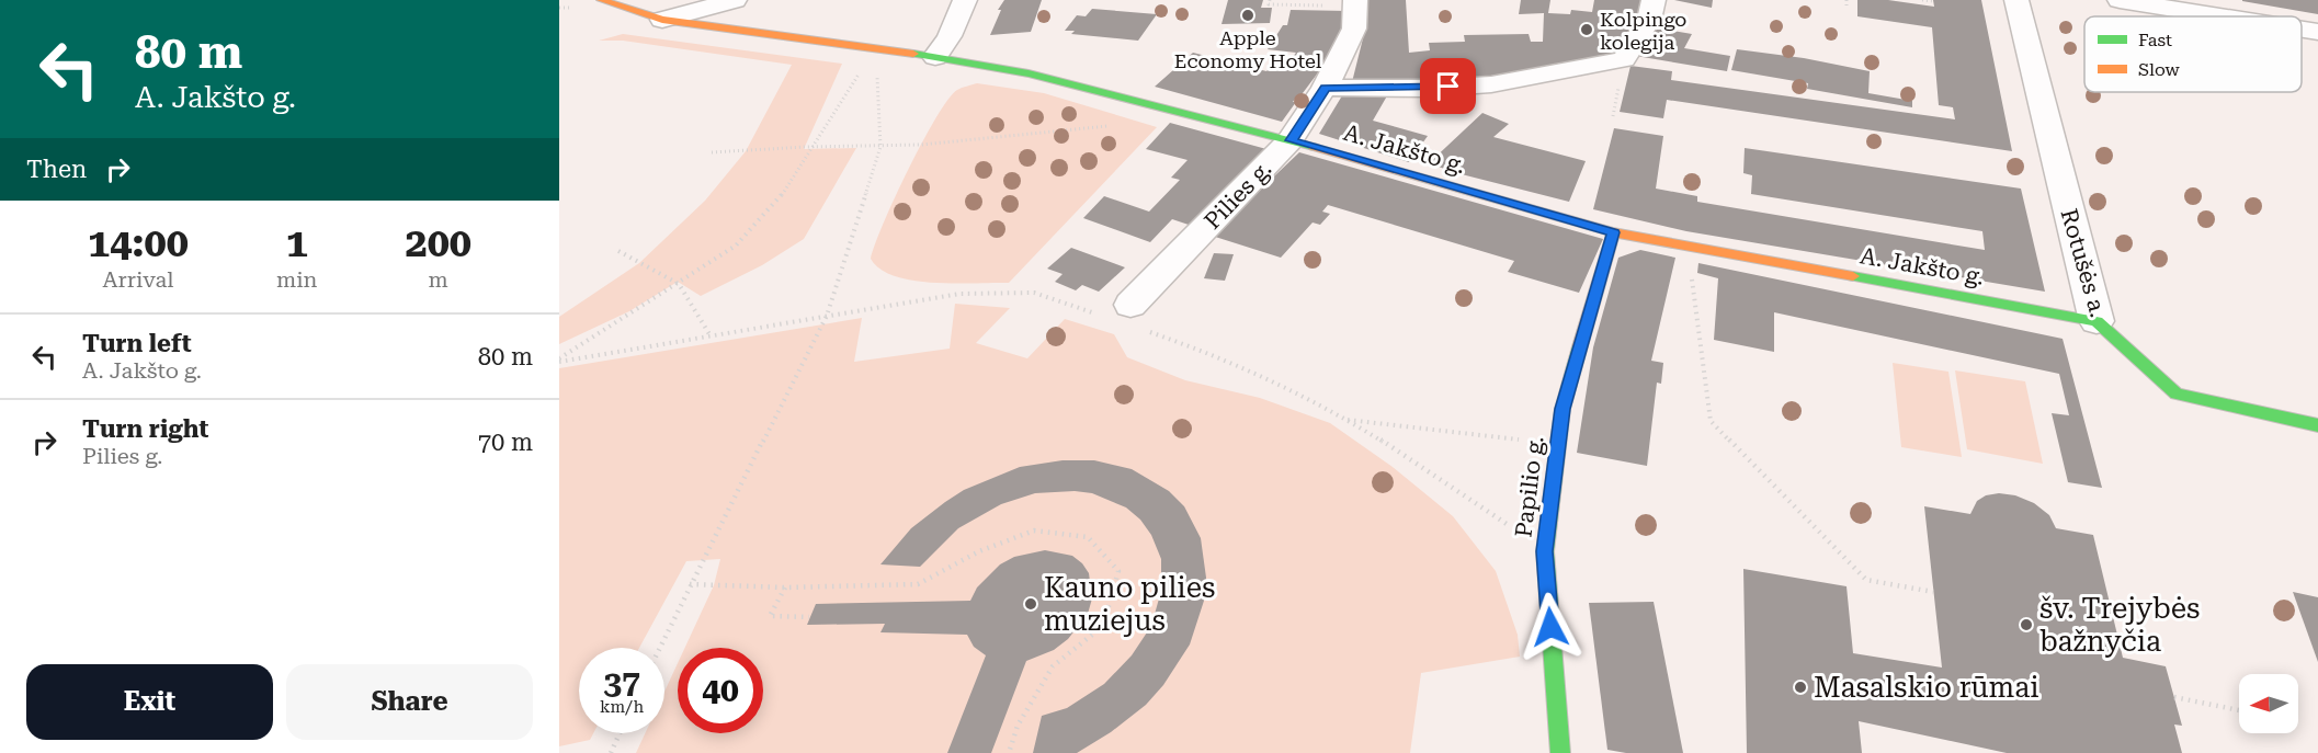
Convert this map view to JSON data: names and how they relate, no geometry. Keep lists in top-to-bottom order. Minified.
{"streets":{"street":["A. Jakšto g.","Pilies g.","Rotušės a.","Papilio g."]},"crossings":[["A. Jakšto g.","Pilies g."],["A. Jakšto g.","Rotušės a."],["A. Jakšto g.","Papilio g."]],"places":["Apple Economy Hotel","Kolpingo kolegija","Kauno pilies muziejus","šv. Trejybės bažnyčia","Masalskio rūmai"],"legend":["Fast","Slow"],"north":"left","page":{"turn":["80 m","A. Jakšto g."],"then":"Then","eta":["14:00","Arrival","1","min","200","m"],"list":[{"name":"Turn left","note":"A. Jakšto g.","value":"80 m"},{"name":"Turn right","note":"Pilies g.","value":"70 m"}],"speed":"37 km/h","limit":"40","buttons":["Exit","Share"]}}
